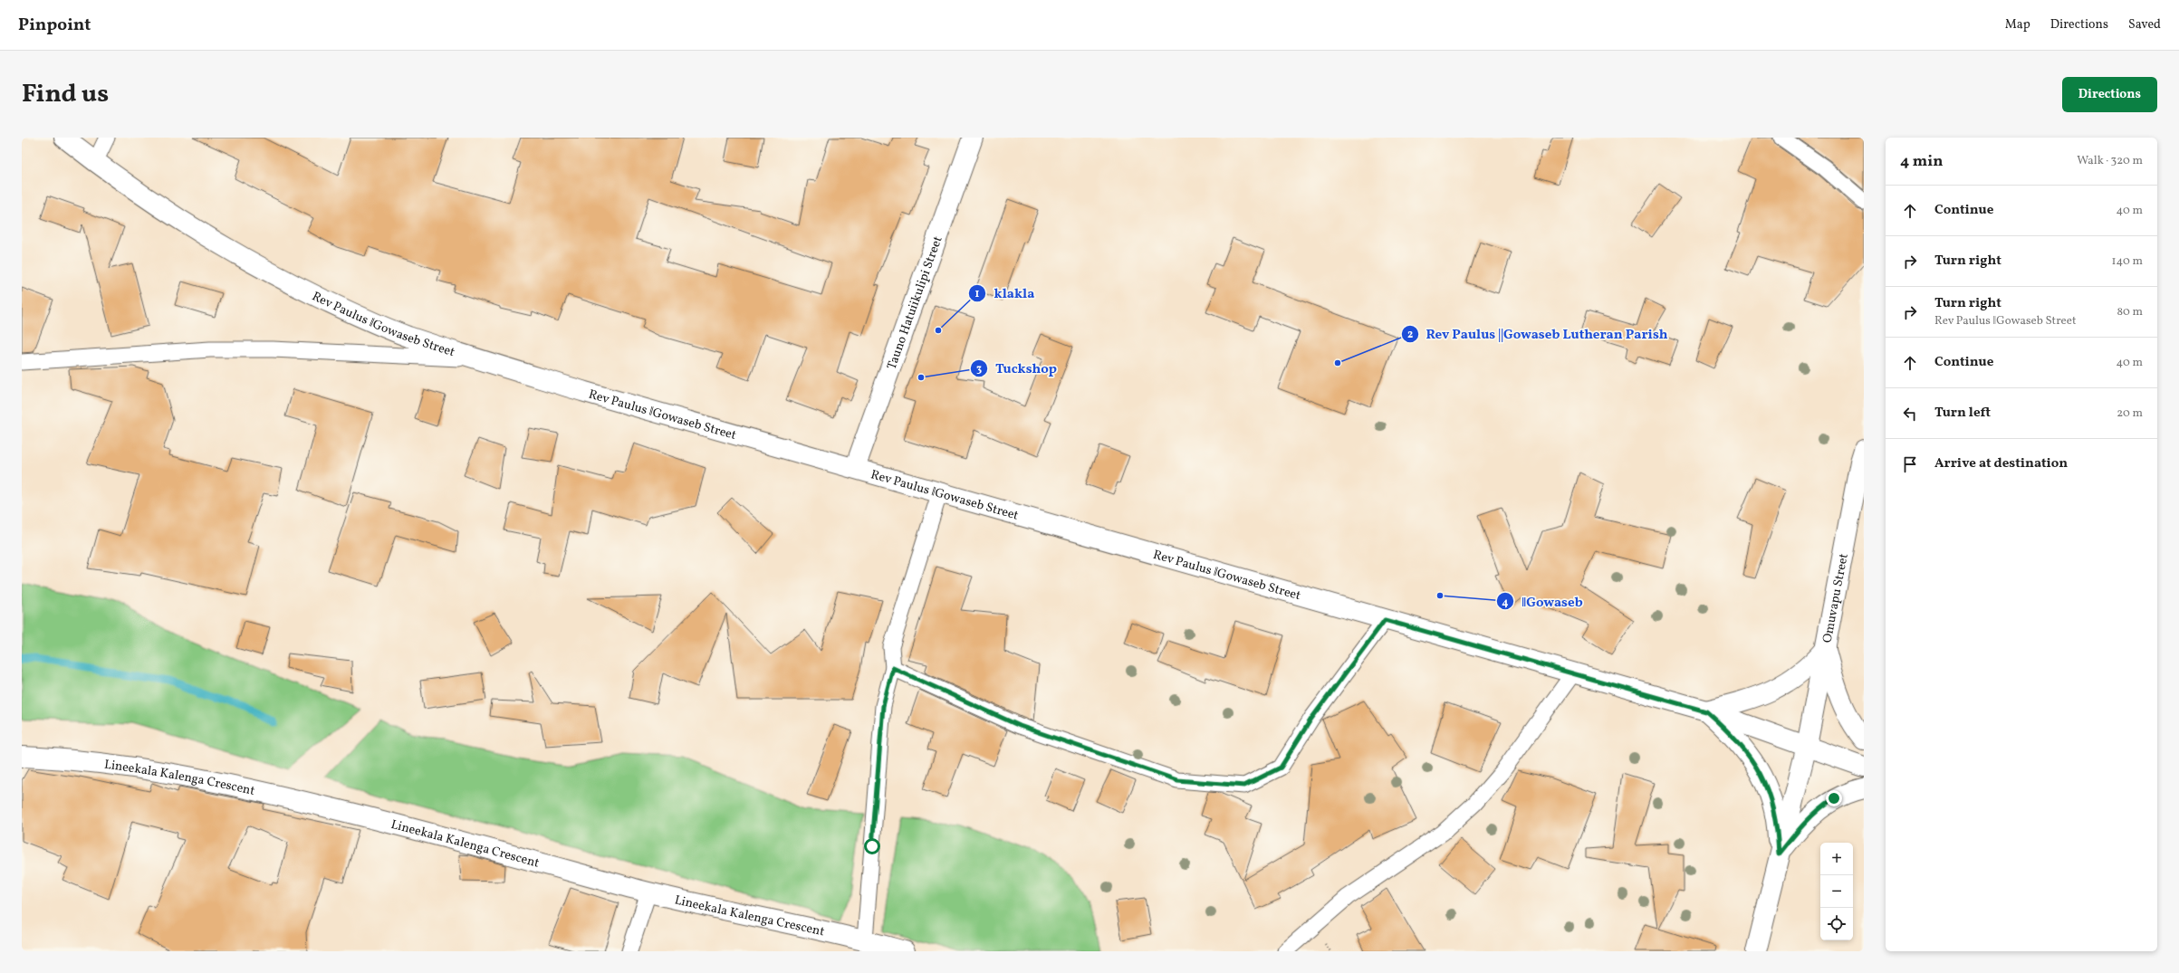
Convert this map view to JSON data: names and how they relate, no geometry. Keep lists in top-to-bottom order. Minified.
{"streets":{"street":["Tauno Hatuiikulipi Street","Rev Paulus ǁGowaseb Street","Omuvapu Street","Lineekala Kalenga Crescent"]},"crossings":[["Tauno Hatuiikulipi Street","Rev Paulus ǁGowaseb Street"],["Rev Paulus ǁGowaseb Street","Omuvapu Street"]],"places":["klakla","Rev Paulus ||Gowaseb Lutheran Parish","Tuckshop","ǁGowaseb"],"page":{"header":"Pinpoint","nav":["Map","Directions","Saved"],"title":"Find us","buttons":"Directions","heading":["4 min","Walk · 320 m"],"list":[["Continue","40 m"],["Turn right","140 m"],["Turn right","Rev Paulus ǁGowaseb Street","80 m"],["Continue","40 m"],["Turn left","20 m"],"Arrive at destination"],"map_buttons":["+","−"]}}
